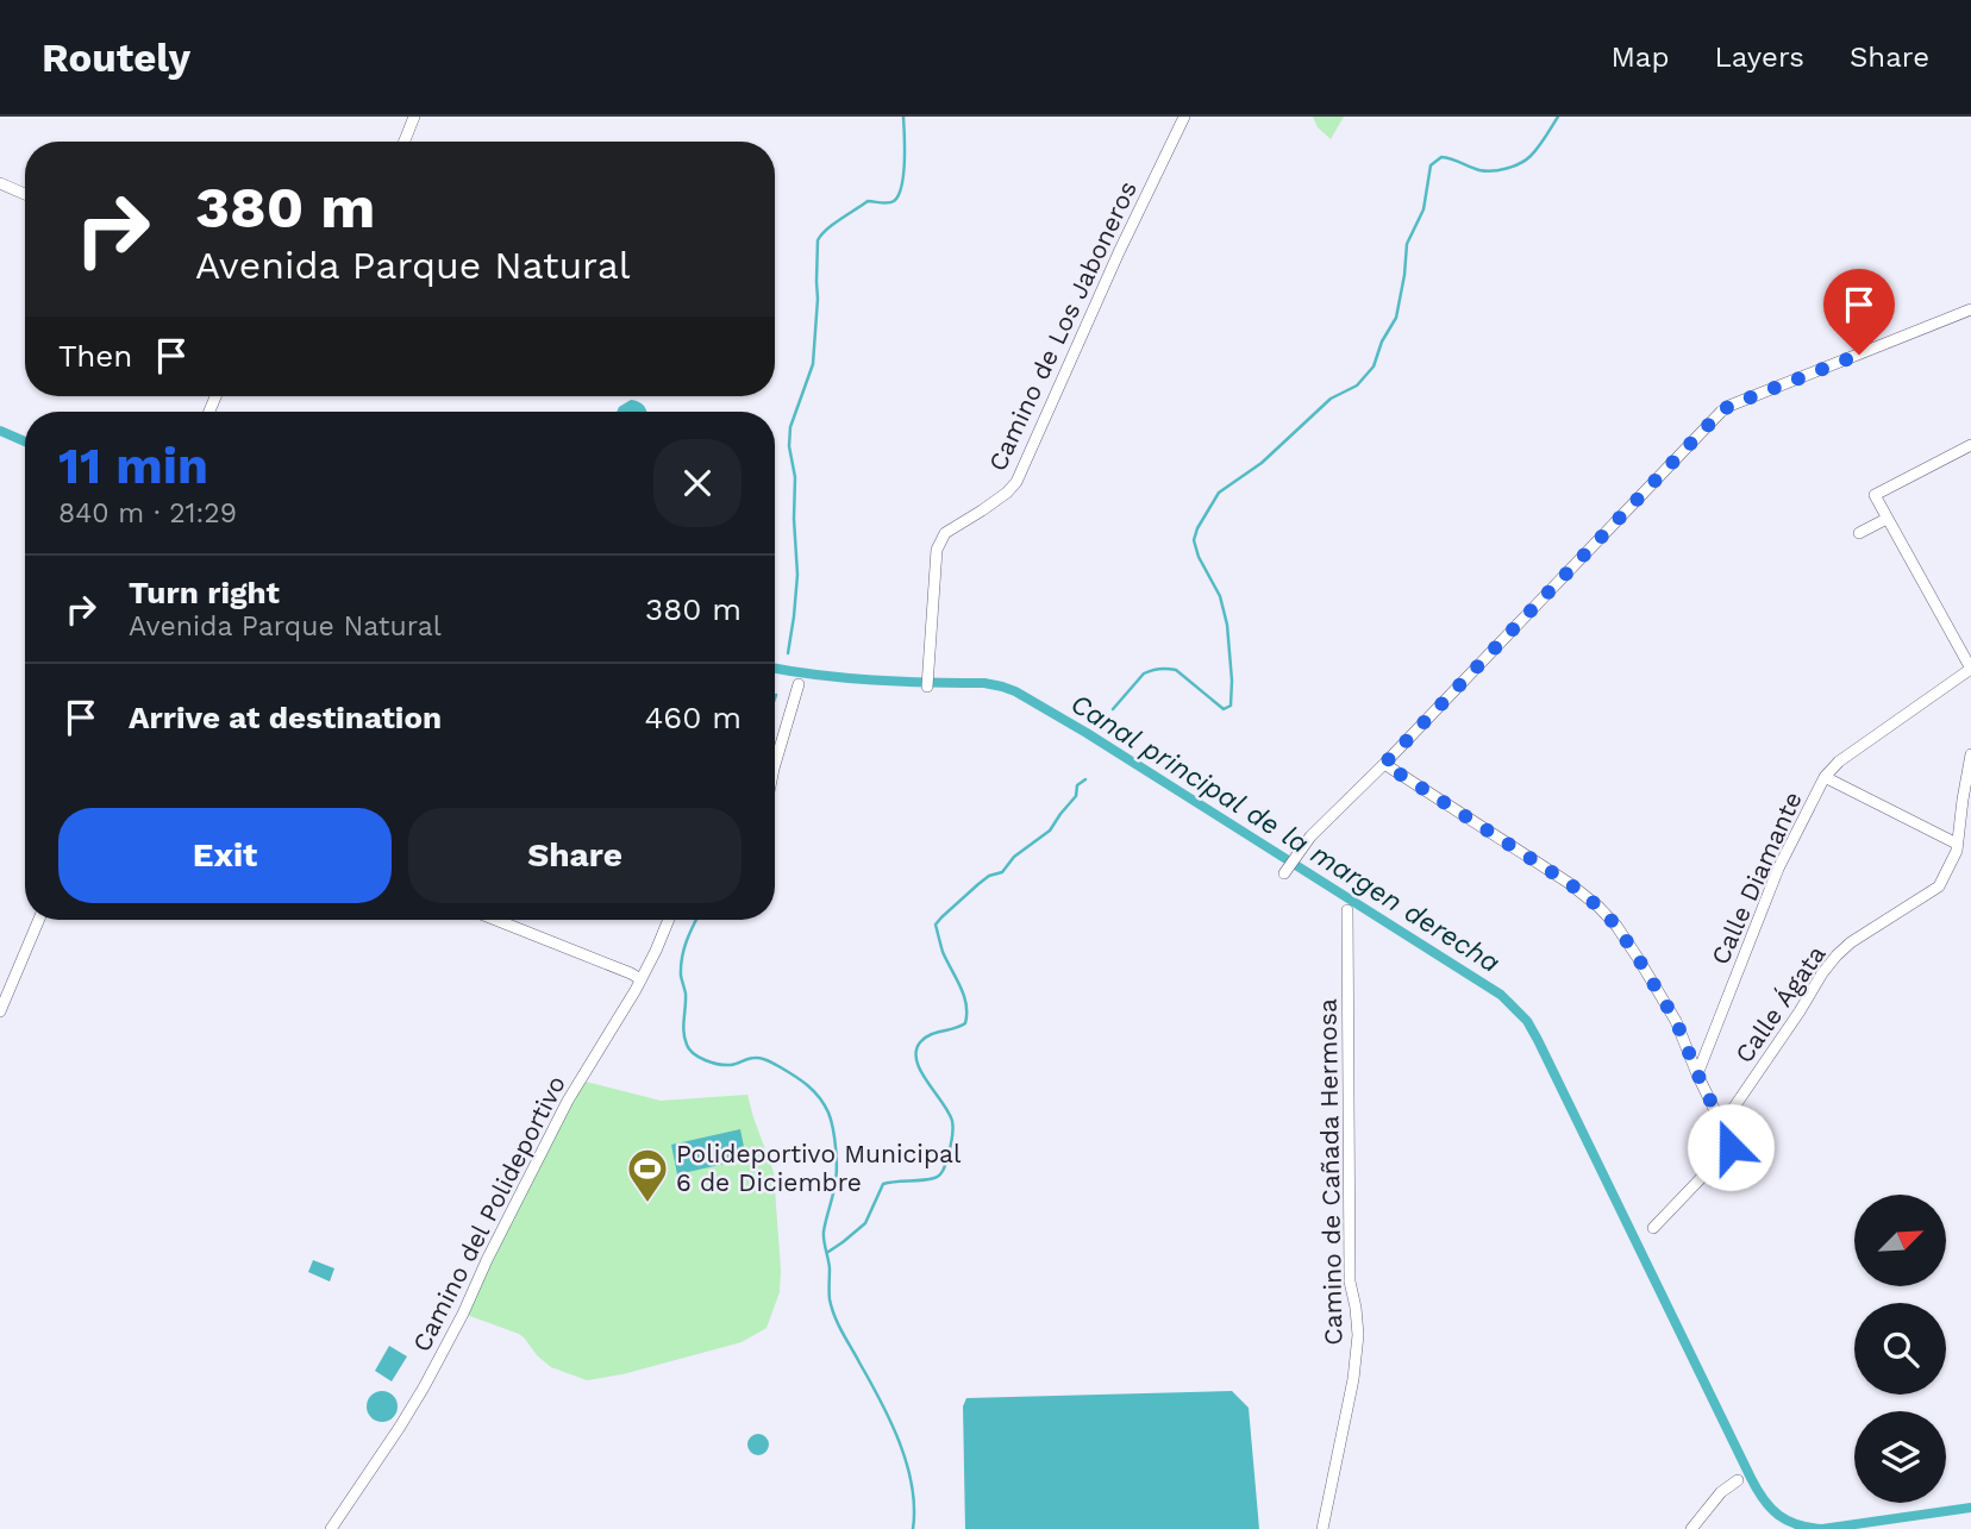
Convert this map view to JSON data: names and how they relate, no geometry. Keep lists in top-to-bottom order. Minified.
{"streets":{"street":["Camino de Los Jaboneros","Calle Diamante","Calle Ágata","Camino de Cañada Hermosa","Camino del Polideportivo"]},"water":["Canal principal de la margen derecha"],"places":{"sports":["Polideportivo Municipal 6 de Diciembre"]},"north":"top right","page":{"header":"Routely","nav":["Map","Layers","Share"],"turn":["380 m","Avenida Parque Natural"],"then":"Then","heading":["11 min","840 m · 21:29"],"list":[{"name":"Turn right","note":"Avenida Parque Natural","value":"380 m"},{"name":"Arrive at destination","value":"460 m"}],"buttons":["Exit","Share"]}}
